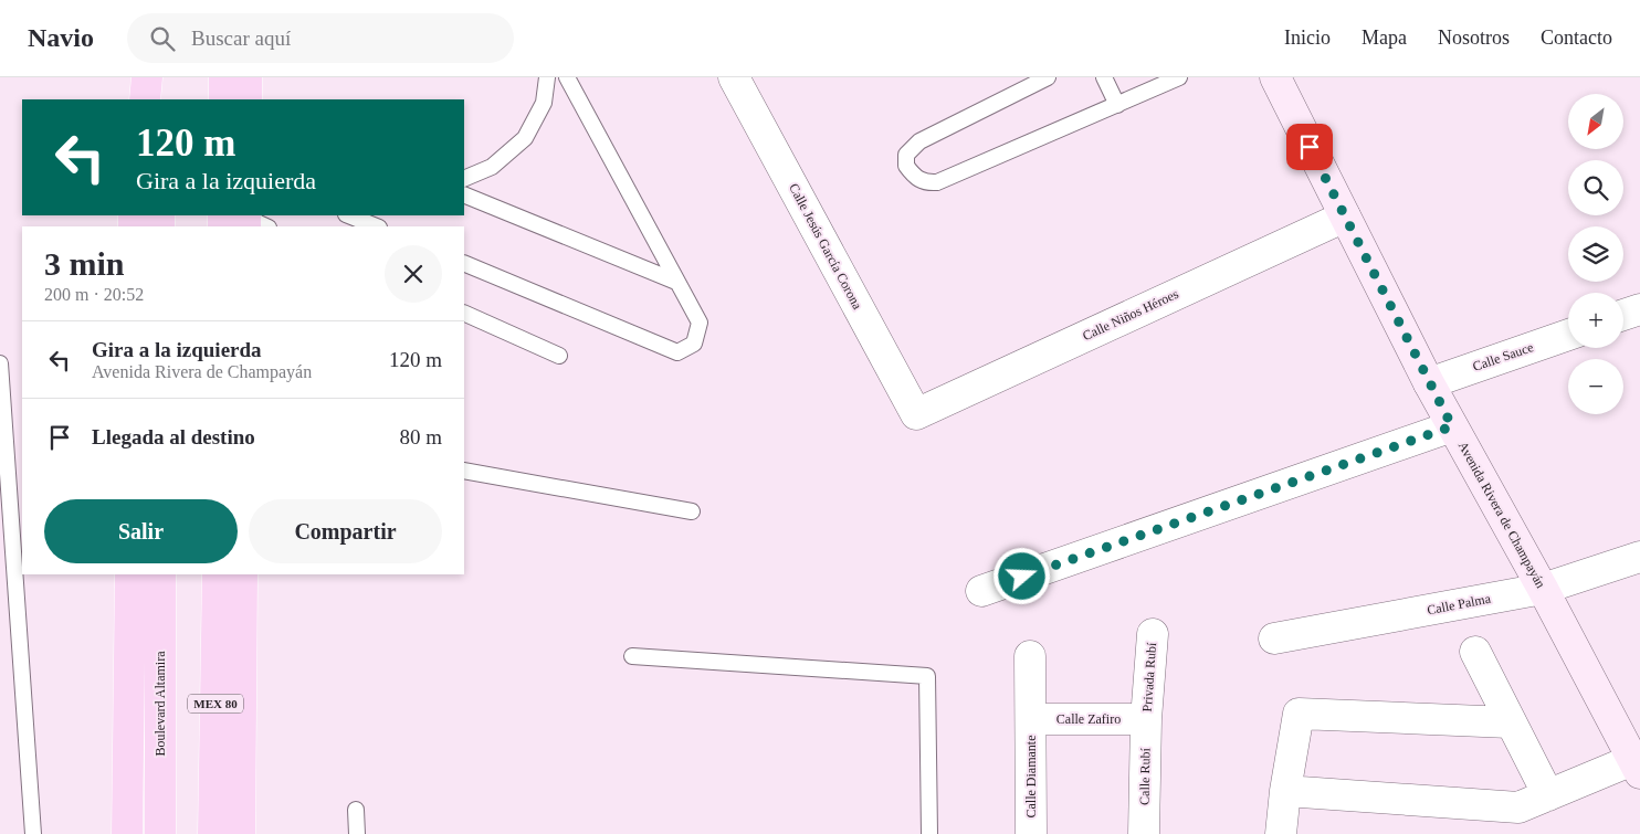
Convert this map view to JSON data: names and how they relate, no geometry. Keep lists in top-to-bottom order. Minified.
{"streets":{"main road":["Boulevard Altamira","MEX 80"],"street":["Calle Jesús García Corona","Calle Niños Héroes","Calle Sauce","Avenida Rivera de Champayán","Calle Palma","Privada Rubí","Calle Zafiro","Calle Diamante","Calle Rubí"]},"crossings":[["Calle Jesús García Corona","Calle Niños Héroes"],["Calle Niños Héroes","Avenida Rivera de Champayán"],["Calle Sauce","Avenida Rivera de Champayán"],["Avenida Rivera de Champayán","Calle Palma"],["Privada Rubí","Calle Zafiro"],["Privada Rubí","Calle Rubí"],["Calle Zafiro","Calle Diamante"],["Calle Zafiro","Calle Rubí"]],"north":"bottom left","page":{"header":"Navio","search":"Buscar aquí","nav":["Inicio","Mapa","Nosotros","Contacto"],"map_buttons":["+","−"],"turn":["120 m","Gira a la izquierda"],"heading":["3 min","200 m · 20:52"],"list":[{"name":"Gira a la izquierda","note":"Avenida Rivera de Champayán","value":"120 m"},{"name":"Llegada al destino","value":"80 m"}],"buttons":["Salir","Compartir"]}}
